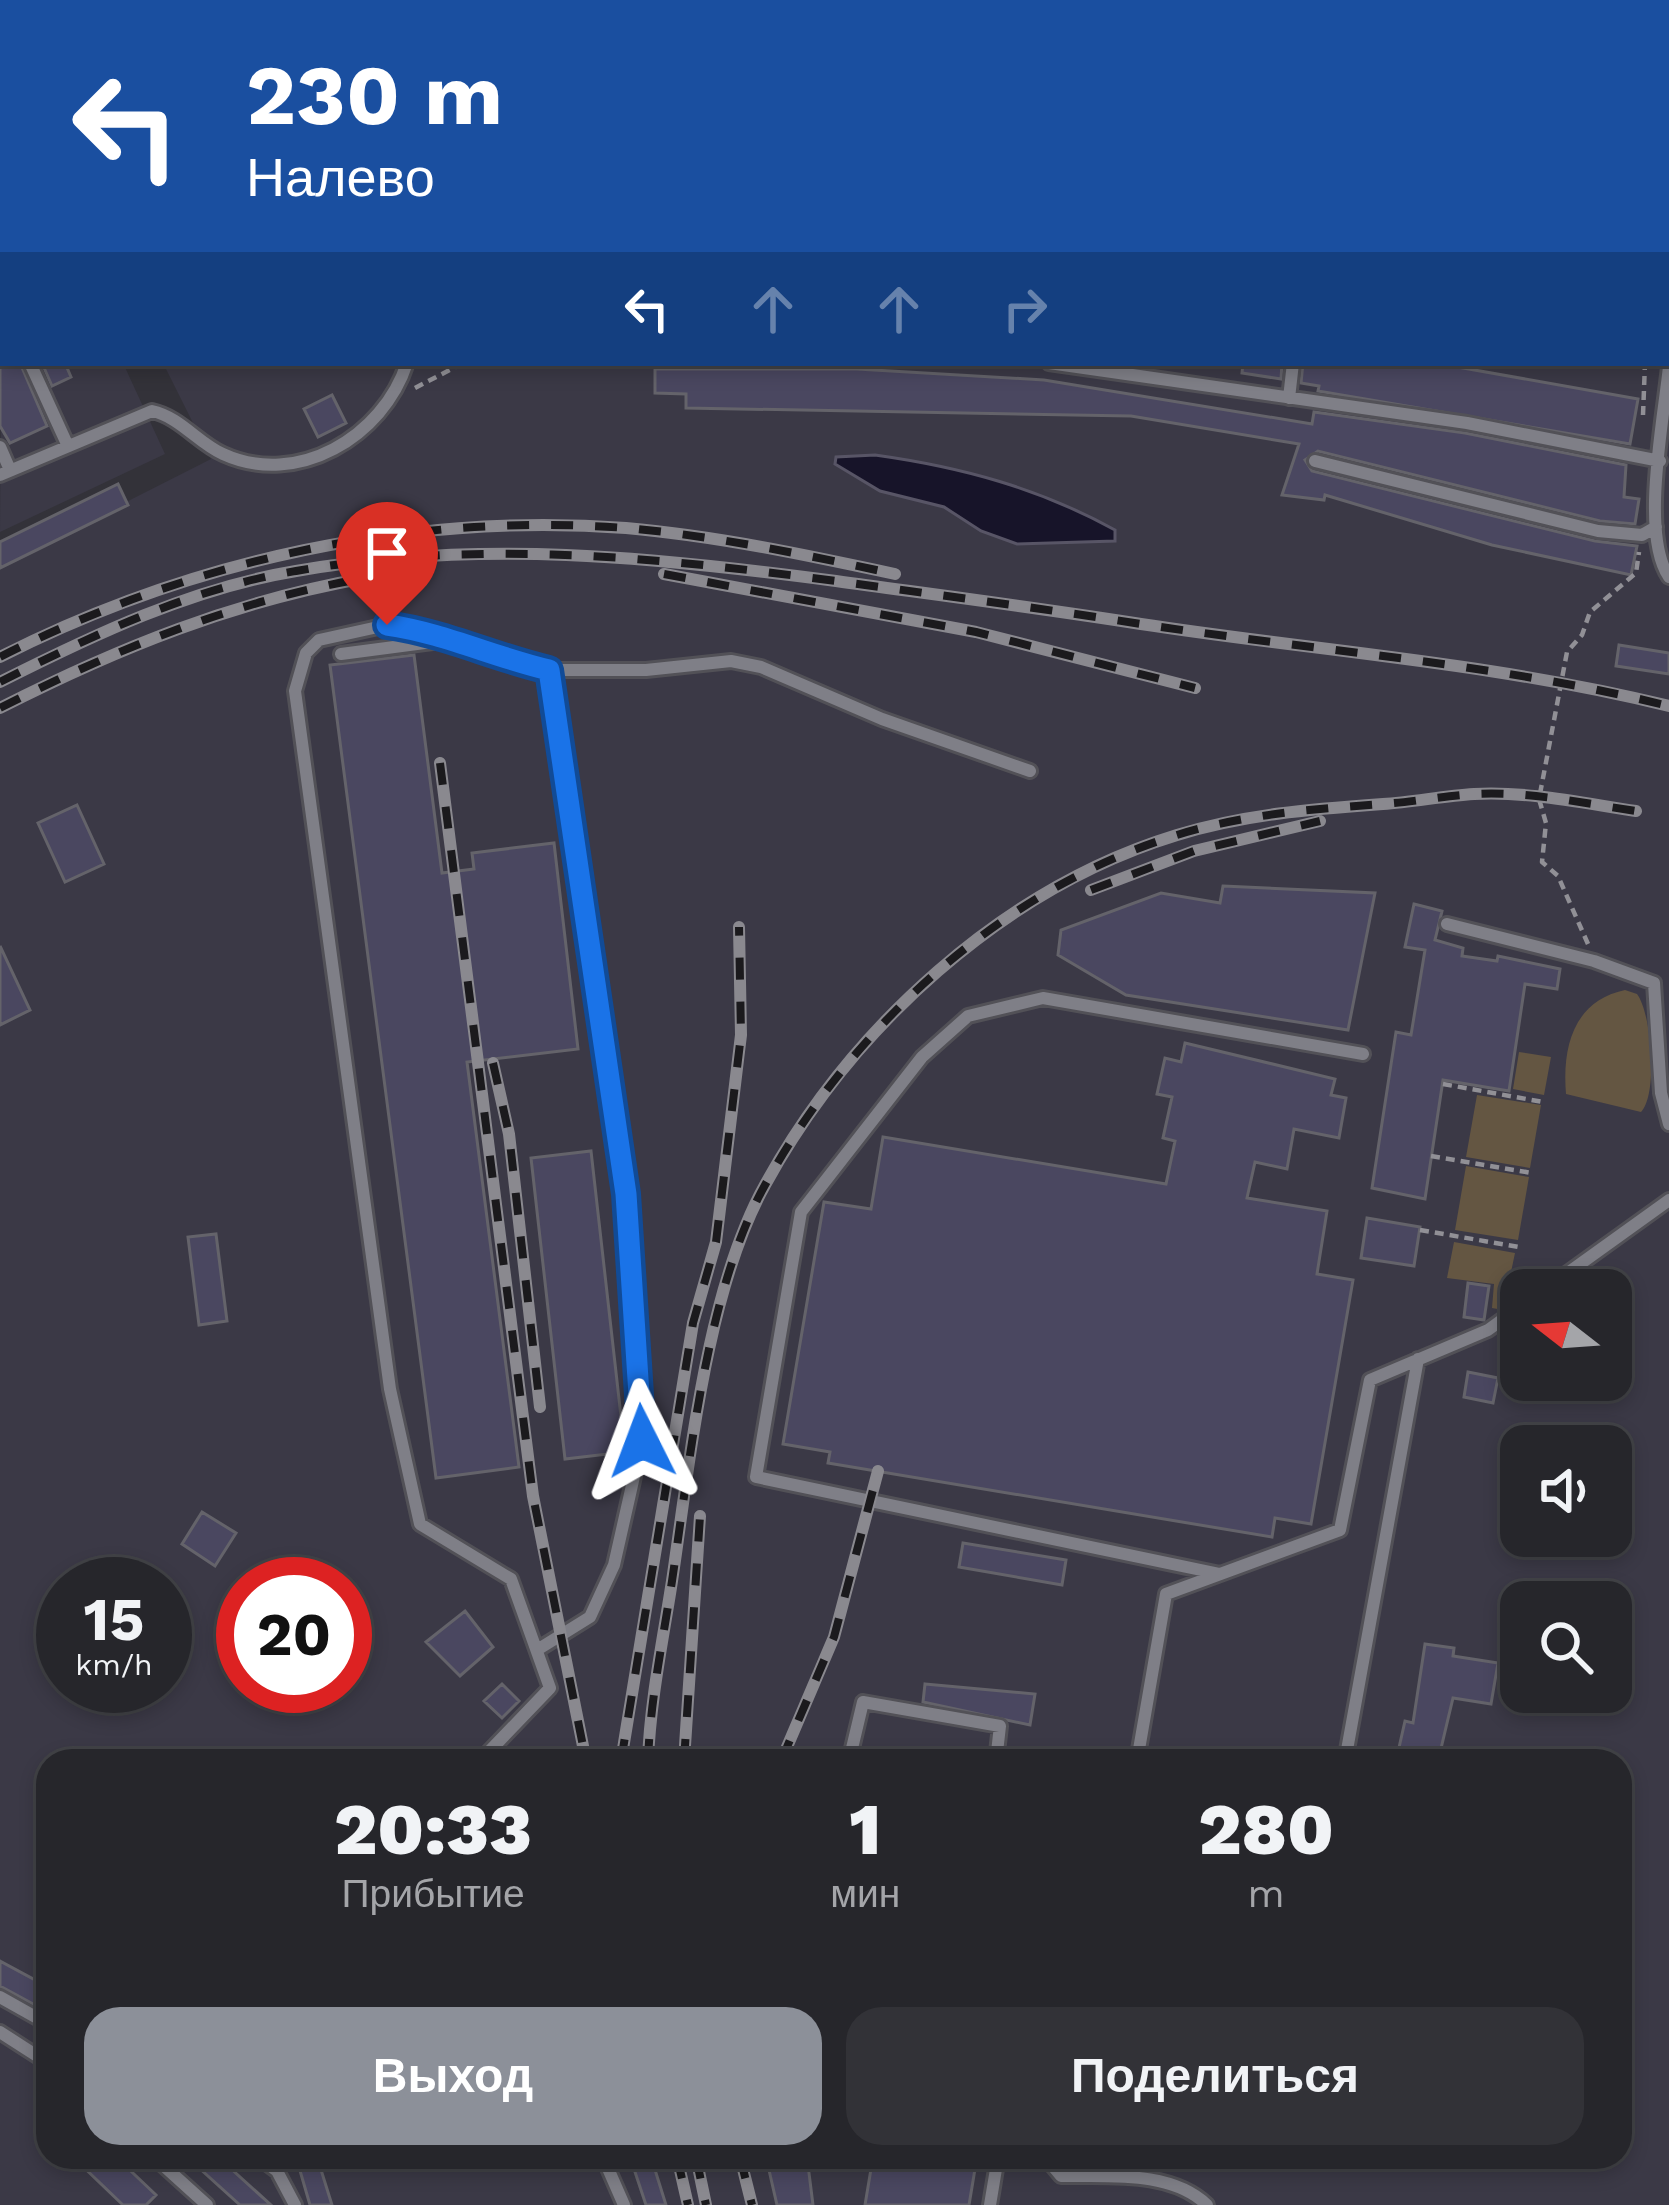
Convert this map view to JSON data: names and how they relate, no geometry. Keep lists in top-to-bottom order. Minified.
{"north":"left","page":{"turn":["230 m","Налево"],"speed":"15 km/h","limit":"20","eta":["20:33","Прибытие","1","мин","280","m"],"buttons":["Выход","Поделиться"]}}
